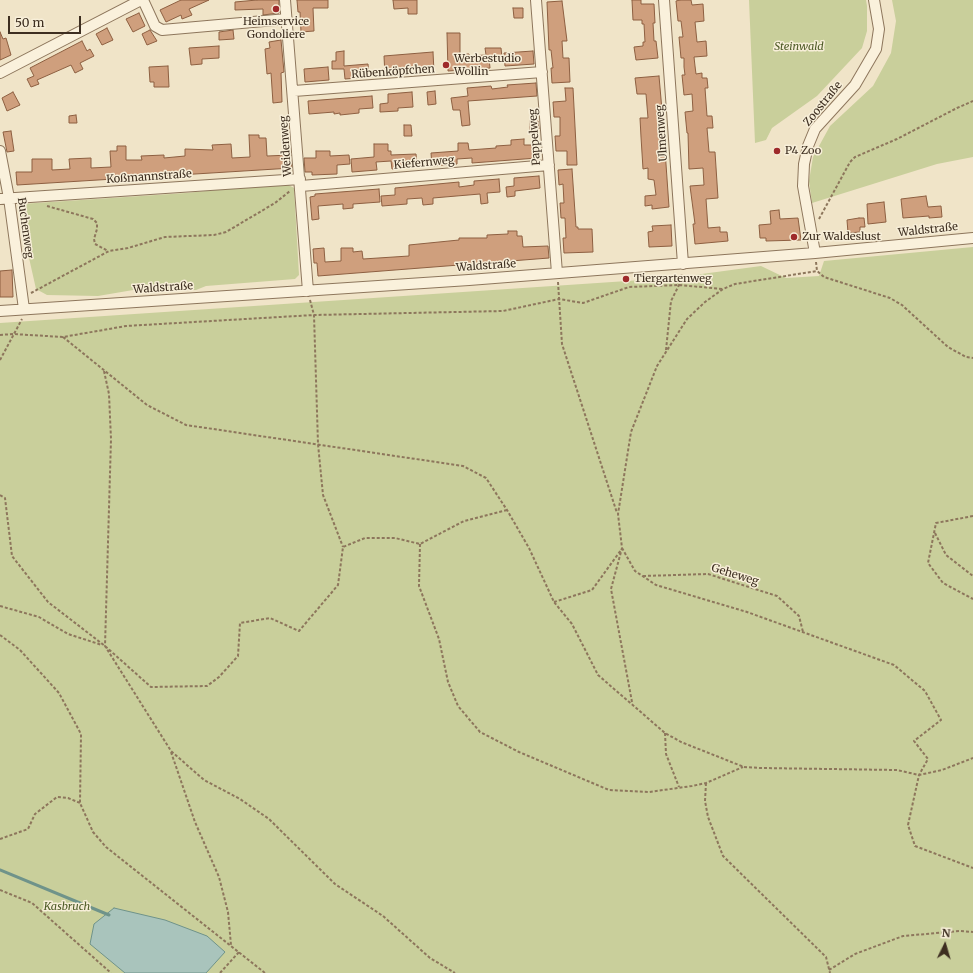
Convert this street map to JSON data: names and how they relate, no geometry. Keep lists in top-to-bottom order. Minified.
{"streets":{"street":["Rübenköpfchen","Zoostraße","Ulmenweg","Pappelweg","Weidenweg","Kiefernweg","Koßmannstraße","Buchenweg","Waldstraße"],"path":["Geheweg"]},"crossings":[["Rübenköpfchen","Pappelweg"],["Rübenköpfchen","Weidenweg"],["Zoostraße","Waldstraße"],["Ulmenweg","Waldstraße"],["Pappelweg","Kiefernweg"],["Pappelweg","Waldstraße"],["Weidenweg","Kiefernweg"],["Weidenweg","Koßmannstraße"],["Weidenweg","Waldstraße"],["Kiefernweg","Koßmannstraße"],["Koßmannstraße","Buchenweg"],["Buchenweg","Waldstraße"]],"parks":["Steinwald","Kasbruch"],"places":["Heimservice Gondoliere","Werbestudio Wollin","P4 Zoo","Zur Waldeslust","Tiergartenweg"],"scale_bar":"50 m","north":"top"}
